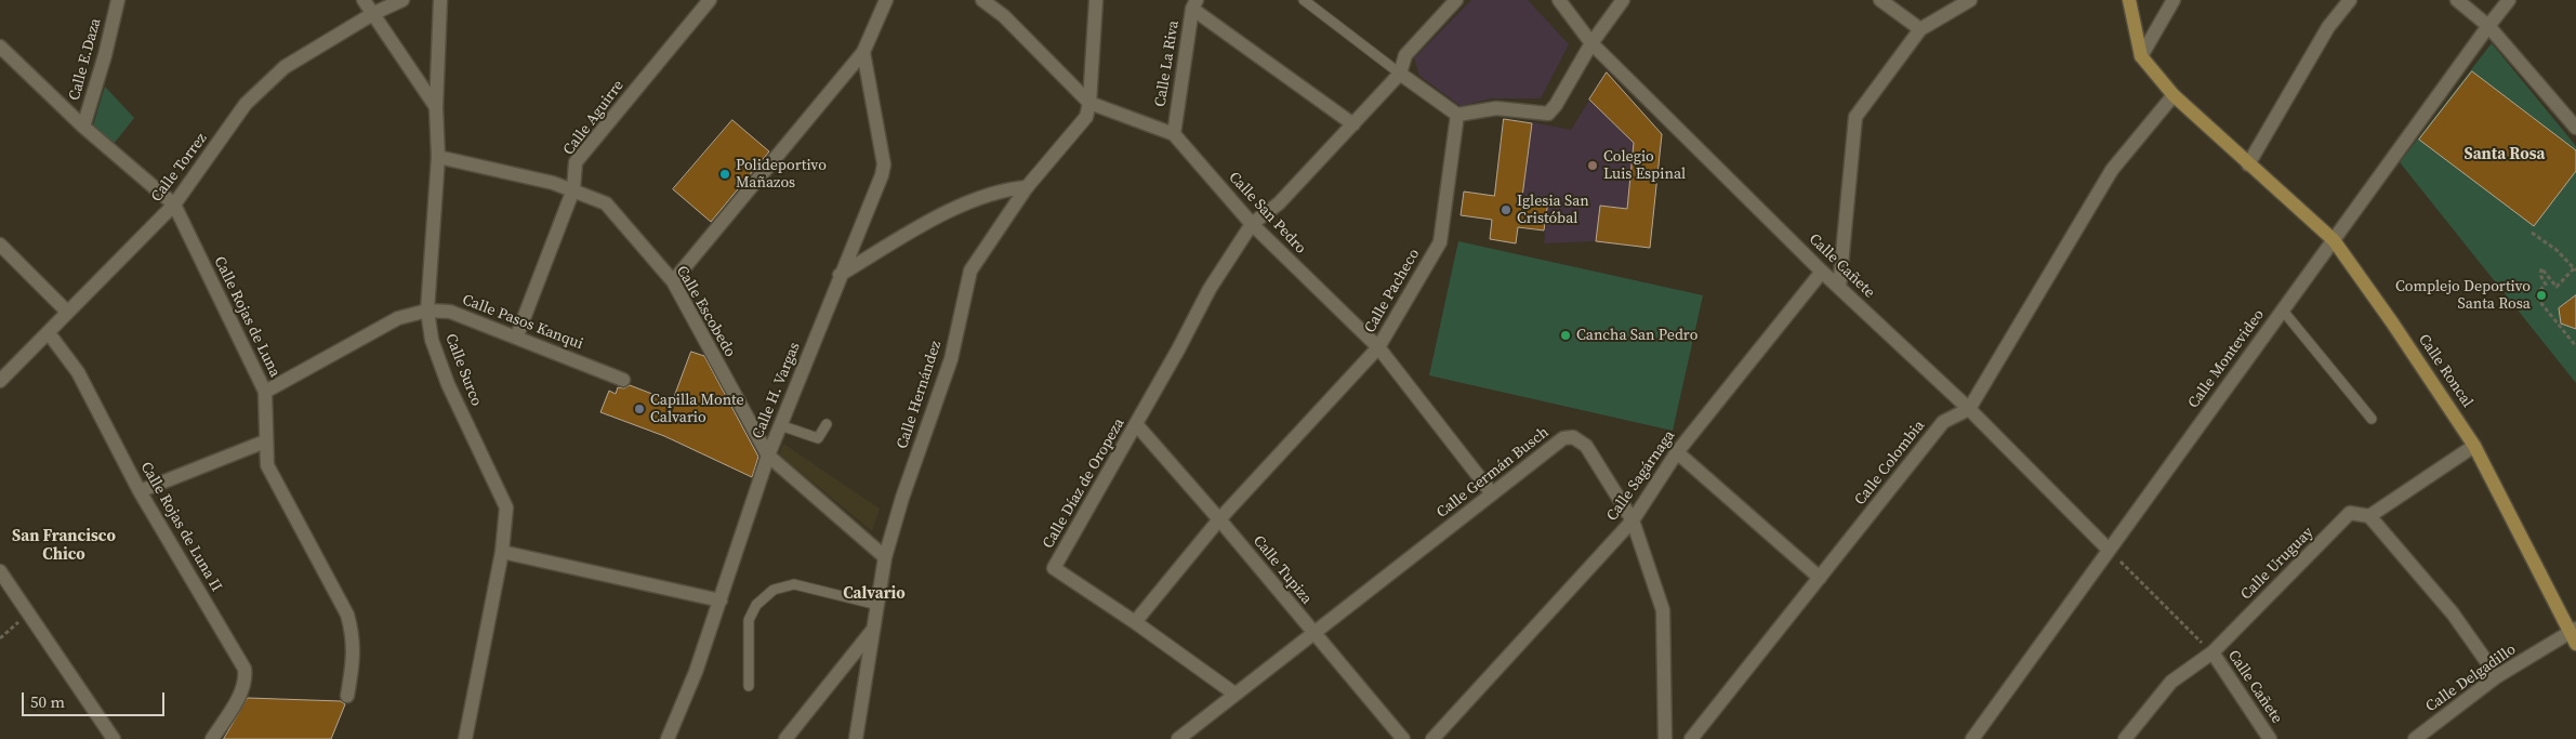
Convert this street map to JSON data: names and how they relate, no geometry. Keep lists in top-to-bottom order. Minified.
{"streets":{"main road":["Calle Roncal"],"street":["Calle E.Daza","Calle La Riva","Calle Aguirre","Calle Torrez","Calle San Pedro","Calle Cañete","Calle Pacheco","Calle Escobedo","Calle Rojas de Luna","Calle Pasos Kanqui","Calle Montevideo","Calle Surco","Calle H. Vargas","Calle Hernández","Calle Colombia","Calle Germán Busch","Calle Sagárnaga","Calle Díaz de Oropeza","Calle Rojas de Luna II","Calle Uruguay","Calle Tupiza","Calle Delgadillo"]},"crossings":[["Calle E.Daza","Calle Rojas de Luna"],["Calle La Riva","Calle San Pedro"],["Calle Aguirre","Calle Escobedo"],["Calle Aguirre","Calle Pasos Kanqui"],["Calle Torrez","Calle Rojas de Luna"],["Calle Torrez","Calle Rojas de Luna II"],["Calle San Pedro","Calle Pacheco"],["Calle San Pedro","Calle Hernández"],["Calle San Pedro","Calle Germán Busch"],["Calle San Pedro","Calle Díaz de Oropeza"],["Calle Cañete","Calle Montevideo"],["Calle Cañete","Calle Colombia"],["Calle Cañete","Calle Sagárnaga"],["Calle Cañete","Calle Uruguay"],["Calle Pacheco","Calle Díaz de Oropeza"],["Calle Pacheco","Calle Tupiza"],["Calle Escobedo","Calle Surco"],["Calle Escobedo","Calle H. Vargas"],["Calle Rojas de Luna","Calle Pasos Kanqui"],["Calle Pasos Kanqui","Calle Surco"],["Calle Montevideo","Calle Roncal"],["Calle Roncal","Calle Uruguay"],["Calle Roncal","Calle Delgadillo"],["Calle Germán Busch","Calle Sagárnaga"],["Calle Germán Busch","Calle Díaz de Oropeza"],["Calle Germán Busch","Calle Tupiza"],["Calle Díaz de Oropeza","Calle Tupiza"]],"districts":["Santa Rosa","San Francisco Chico","Calvario"],"places":["Colegio Luis Espinal","Polideportivo Mañazos","Iglesia San Cristóbal","Complejo Deportivo Santa Rosa","Cancha San Pedro","Capilla Monte Calvario"],"scale_bar":"50 m"}
